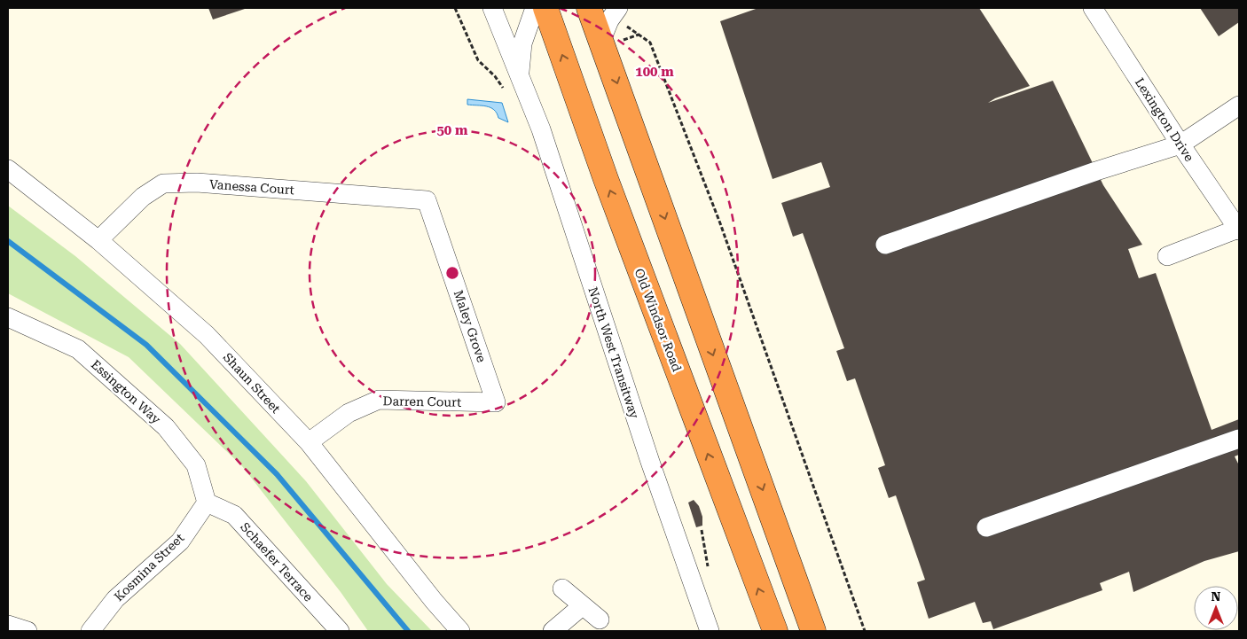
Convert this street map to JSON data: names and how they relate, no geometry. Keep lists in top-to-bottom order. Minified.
{"streets":{"highway":["Old Windsor Road"],"street":["Lexington Drive","Vanessa Court","Maley Grove","North West Transitway","Shaun Street","Essington Way","Darren Court","Schaefer Terrace","Kosmina Street"]},"crossings":[["Vanessa Court","Maley Grove"],["Vanessa Court","Shaun Street"],["Maley Grove","Darren Court"],["Shaun Street","Darren Court"],["Essington Way","Schaefer Terrace"],["Essington Way","Kosmina Street"],["Schaefer Terrace","Kosmina Street"]],"north":"top","rings":["100 m","50 m"]}
